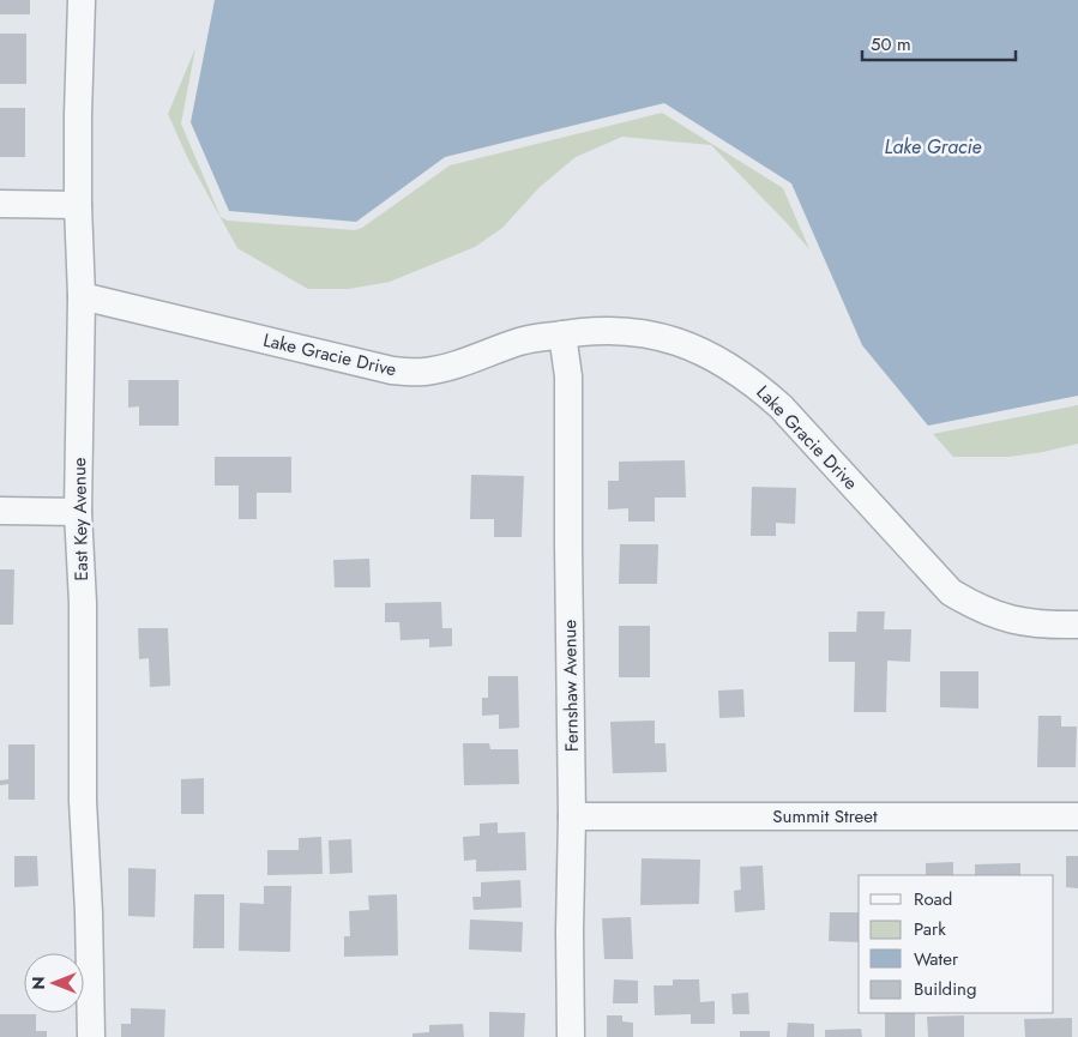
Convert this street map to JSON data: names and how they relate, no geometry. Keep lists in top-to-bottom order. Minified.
{"streets":{"street":["Lake Gracie Drive","East Key Avenue","Fernshaw Avenue","Summit Street"]},"crossings":[["Lake Gracie Drive","East Key Avenue"],["Lake Gracie Drive","Fernshaw Avenue"],["Fernshaw Avenue","Summit Street"]],"water":["Lake Gracie"],"legend":["Road","Park","Water","Building"],"scale_bar":"50 m","north":"left"}
